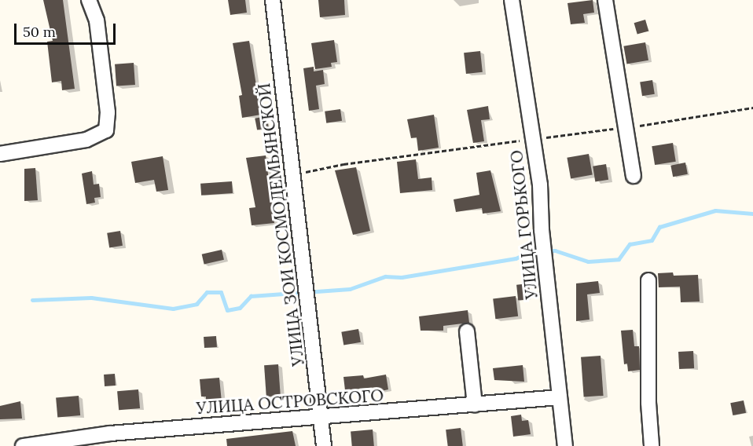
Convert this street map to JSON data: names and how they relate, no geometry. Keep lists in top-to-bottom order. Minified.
{"streets":{"street":["УЛИЦА ЗОИ КОСМОДЕМЬЯНСКОЙ","УЛИЦА ГОРЬКОГО","УЛИЦА ОСТРОВСКОГО"]},"crossings":[["УЛИЦА ЗОИ КОСМОДЕМЬЯНСКОЙ","УЛИЦА ОСТРОВСКОГО"],["УЛИЦА ГОРЬКОГО","УЛИЦА ОСТРОВСКОГО"]],"scale_bar":"50 m"}
